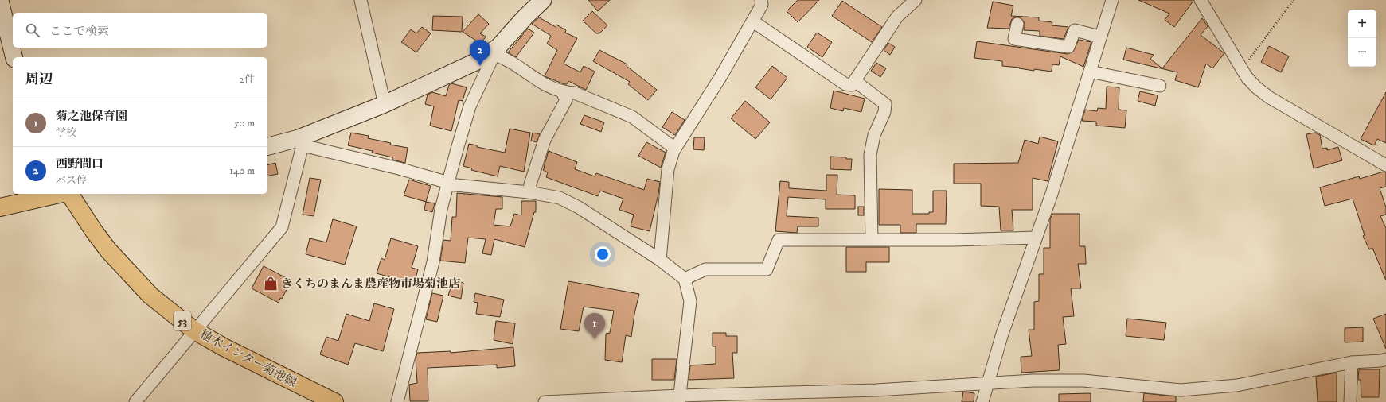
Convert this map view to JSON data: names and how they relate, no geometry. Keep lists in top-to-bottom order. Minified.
{"streets":{"main road":["53","植木インター菊池線"]},"places":{"shop":["きくちのまんま農産物市場菊池店"]},"page":{"map_buttons":["+","−"],"search":"ここで検索","pins":["2","1"],"heading":["周辺","2件"],"list":[{"mark":"1","name":"菊之池保育園","note":"学校","value":"50 m"},{"mark":"2","name":"西野間口","note":"バス停","value":"140 m"}]}}
